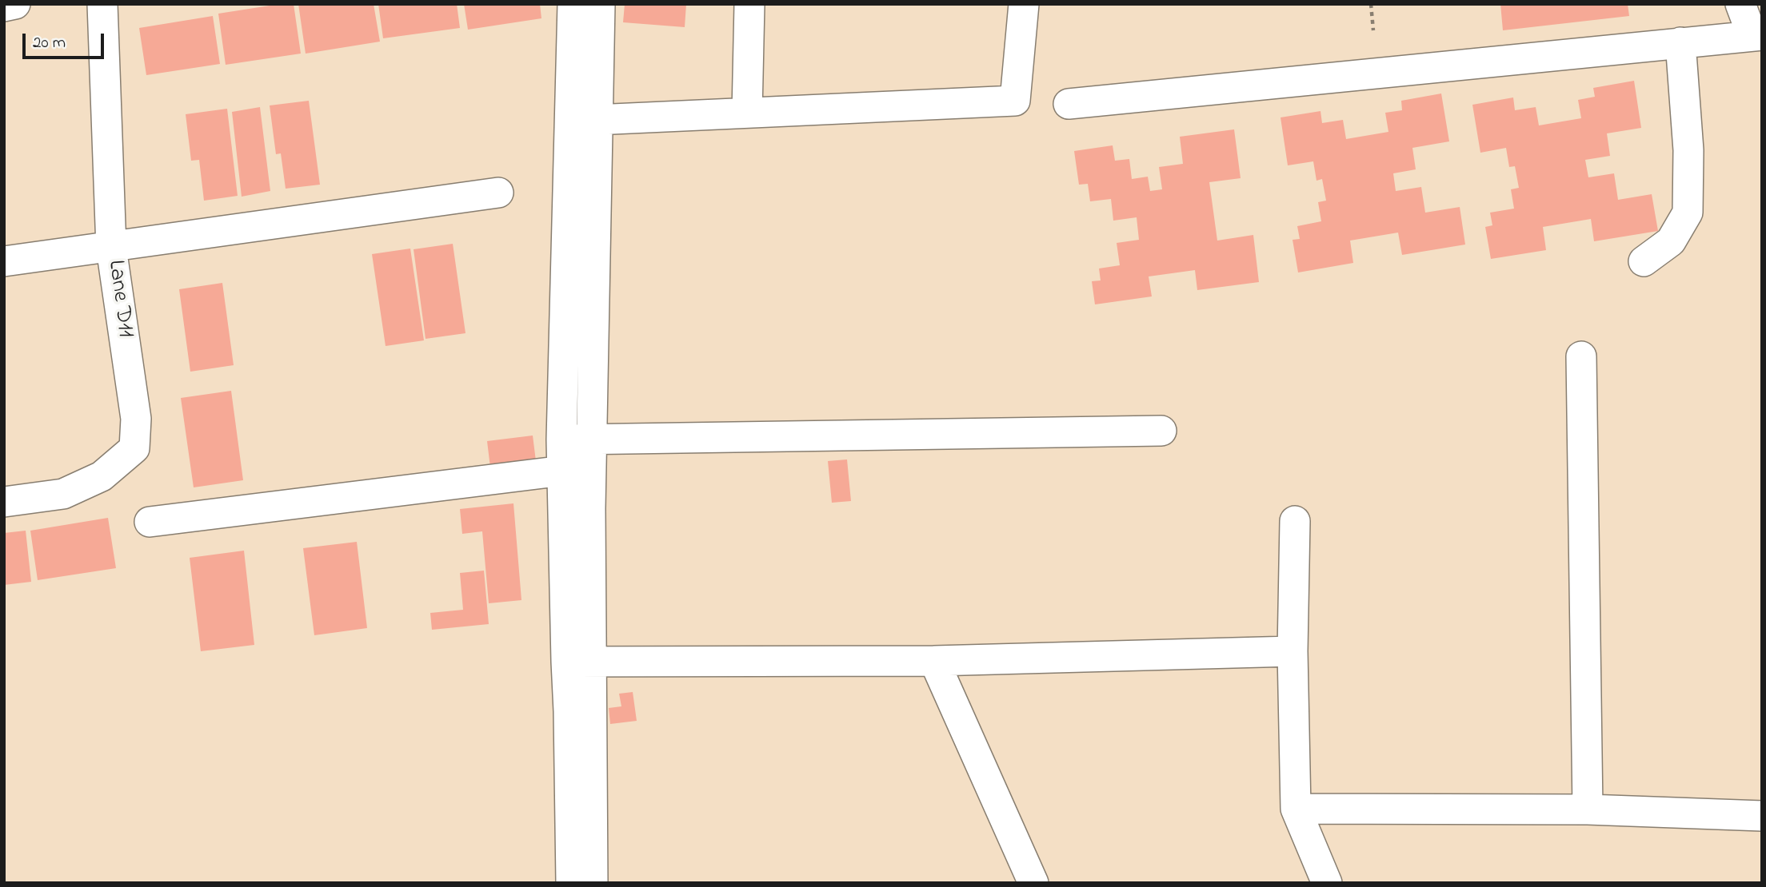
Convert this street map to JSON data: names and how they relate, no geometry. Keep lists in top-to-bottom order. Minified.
{"streets":{"street":["Lane D11"]},"scale_bar":"20 m"}
